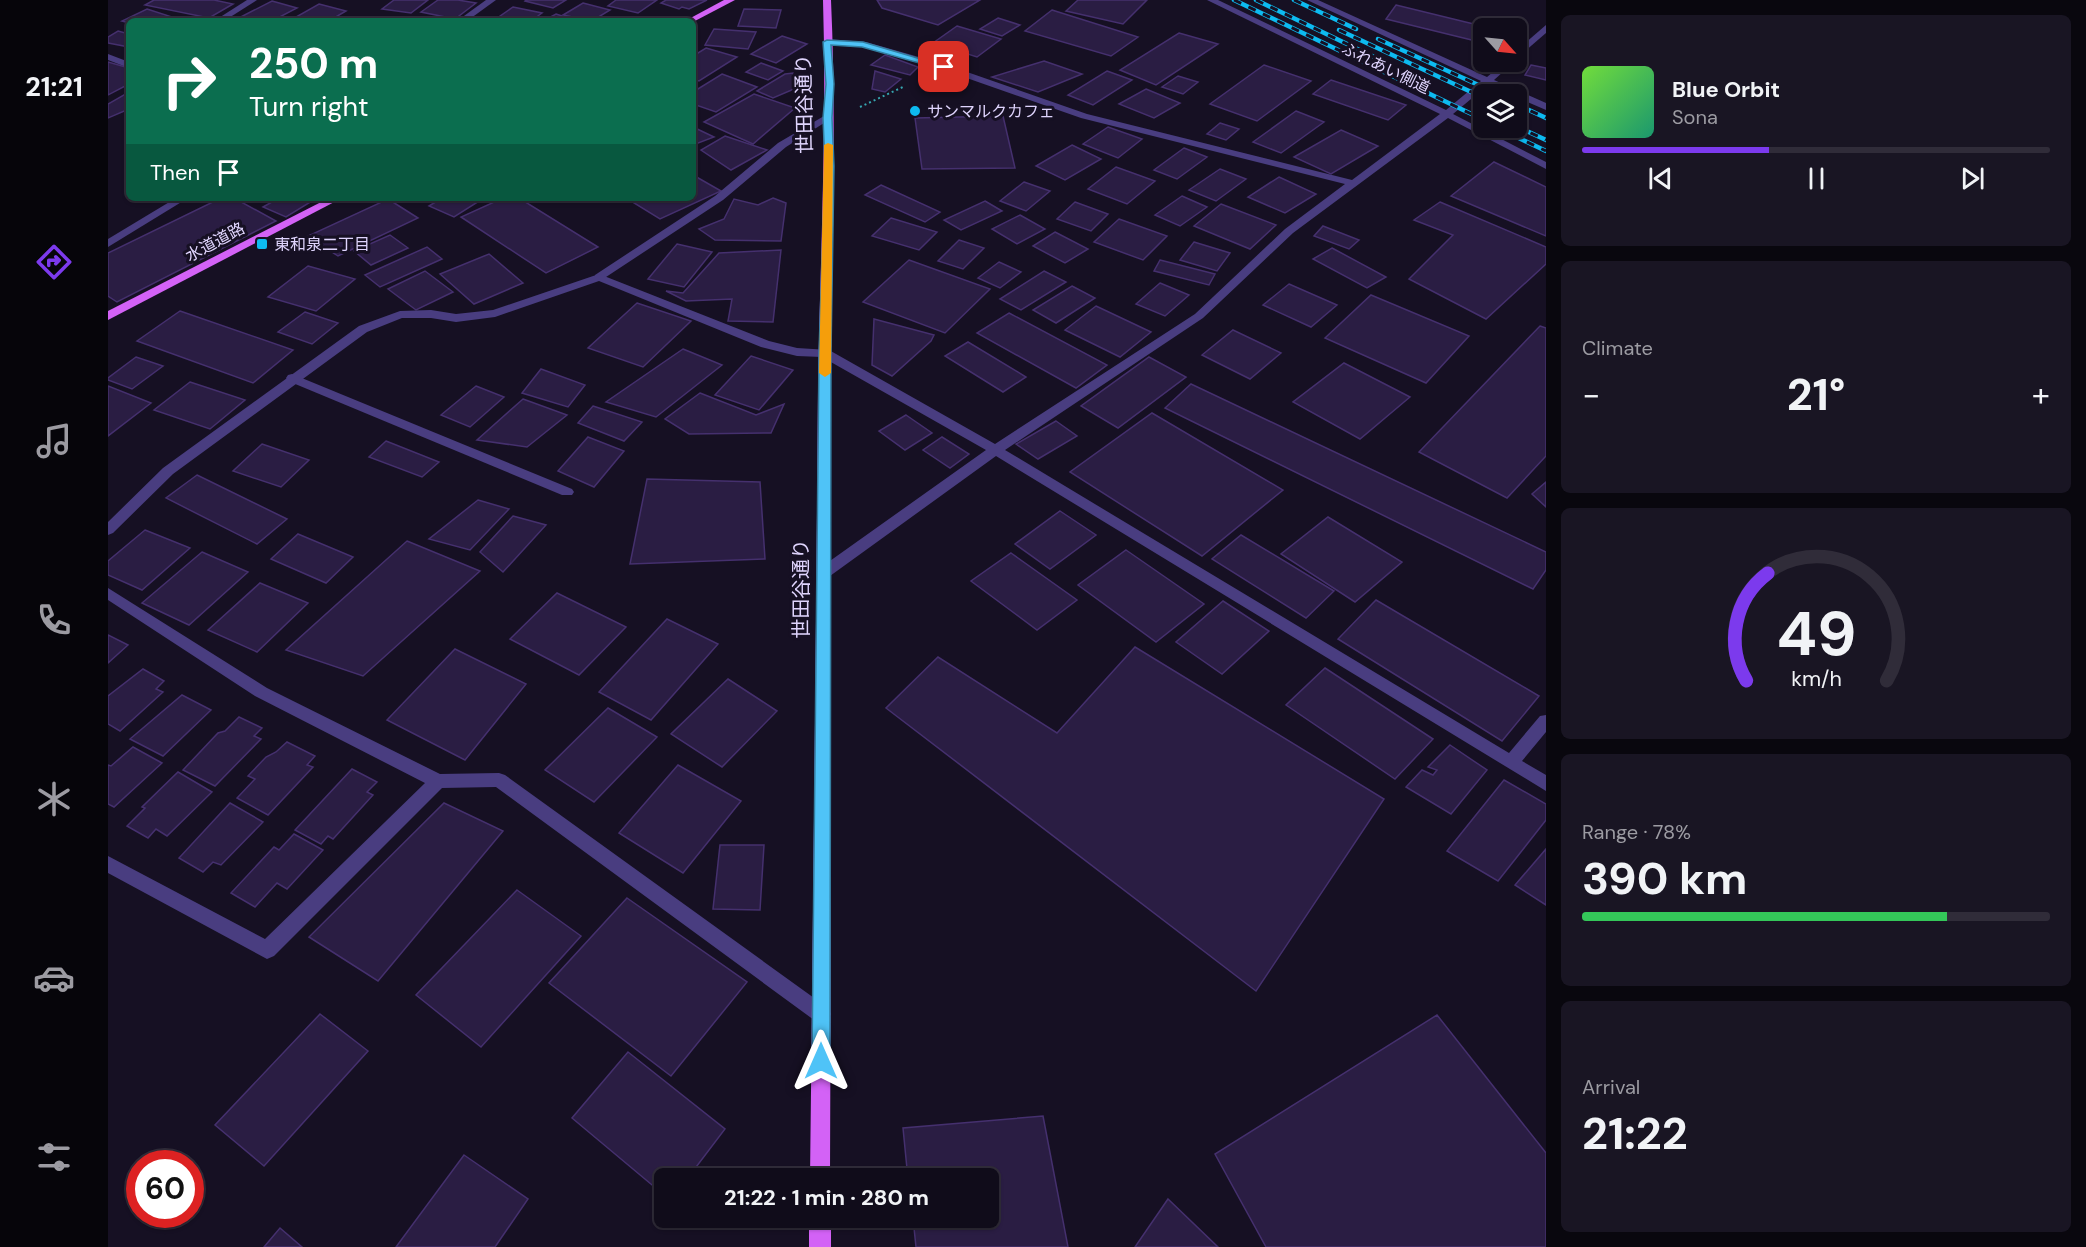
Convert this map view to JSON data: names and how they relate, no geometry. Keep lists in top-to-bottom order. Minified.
{"streets":{"main road":["世田谷通り","水道道路"],"street":["ふれあい側道"]},"places":{"other":["サンマルクカフェ"],"transit":["東和泉二丁目"]},"north":"bottom right","page":{"tabs":"21:21","turn":["250 m","Turn right"],"song":["Blue Orbit","Sona"],"then":"Then","tile":["Climate",["Range · 78%","390 km"],["Arrival","21:22"]],"heat":["−","21°","+"],"limit":"60","trip":"21:22 · 1 min · 280 m","gauge":["49","km/h"]}}
